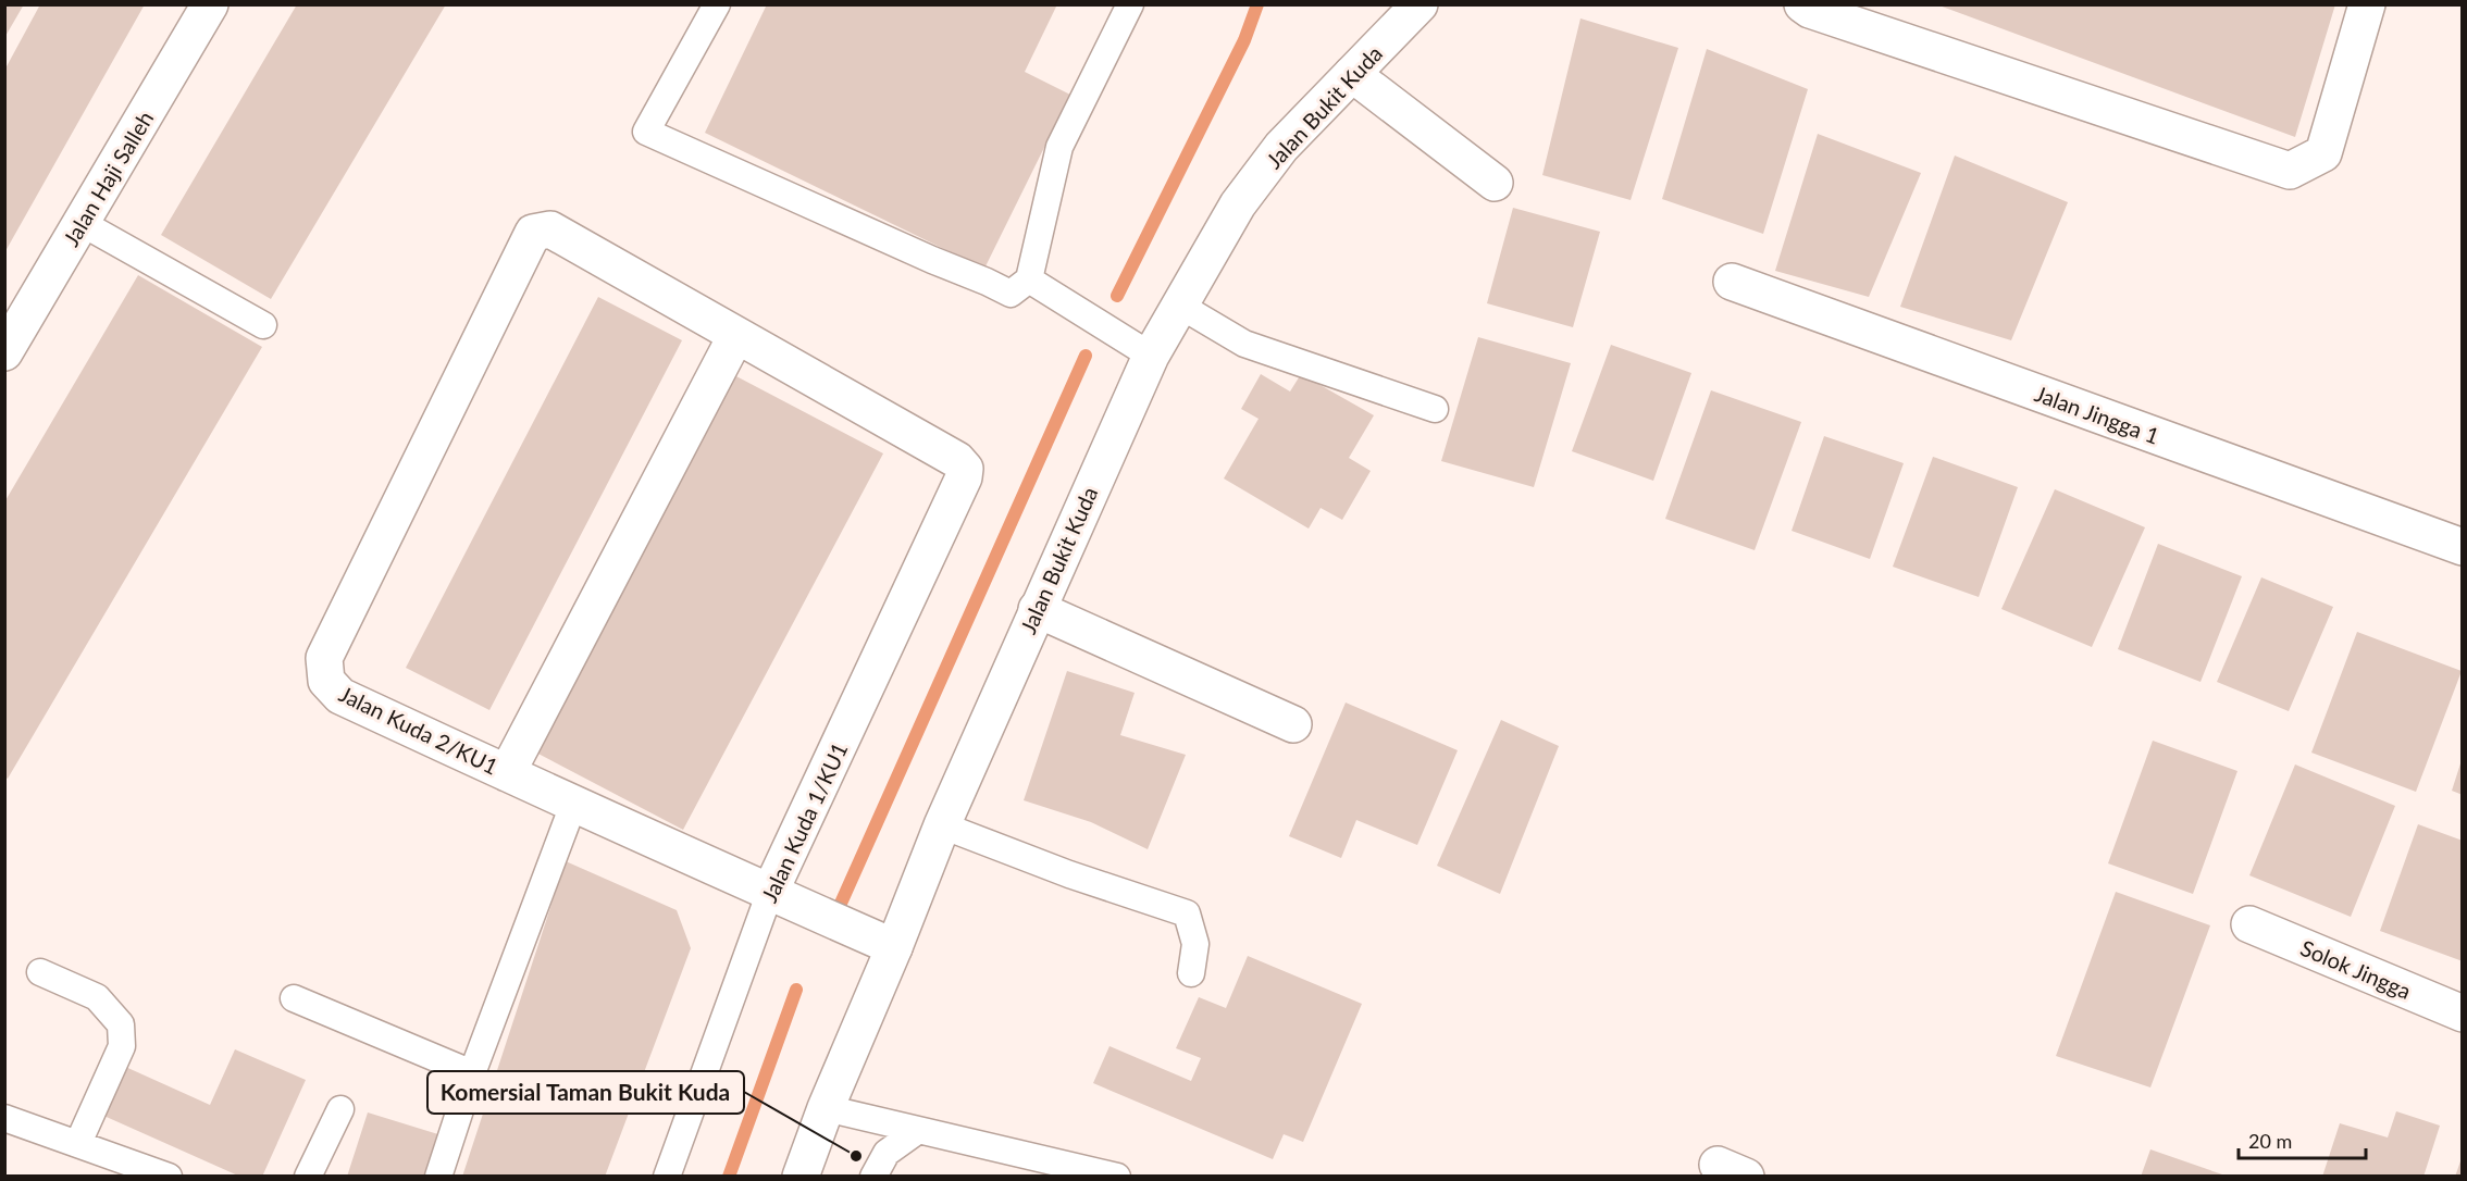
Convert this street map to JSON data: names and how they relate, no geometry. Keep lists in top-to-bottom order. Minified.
{"streets":{"street":["Jalan Bukit Kuda","Jalan Haji Salleh","Jalan Jingga 1","Jalan Kuda 2/KU1","Jalan Kuda 1/KU1","Solok Jingga"]},"crossings":[["Jalan Bukit Kuda","Jalan Kuda 2/KU1"],["Jalan Kuda 2/KU1","Jalan Kuda 1/KU1"]],"places":["Komersial Taman Bukit Kuda"],"scale_bar":"20 m"}
